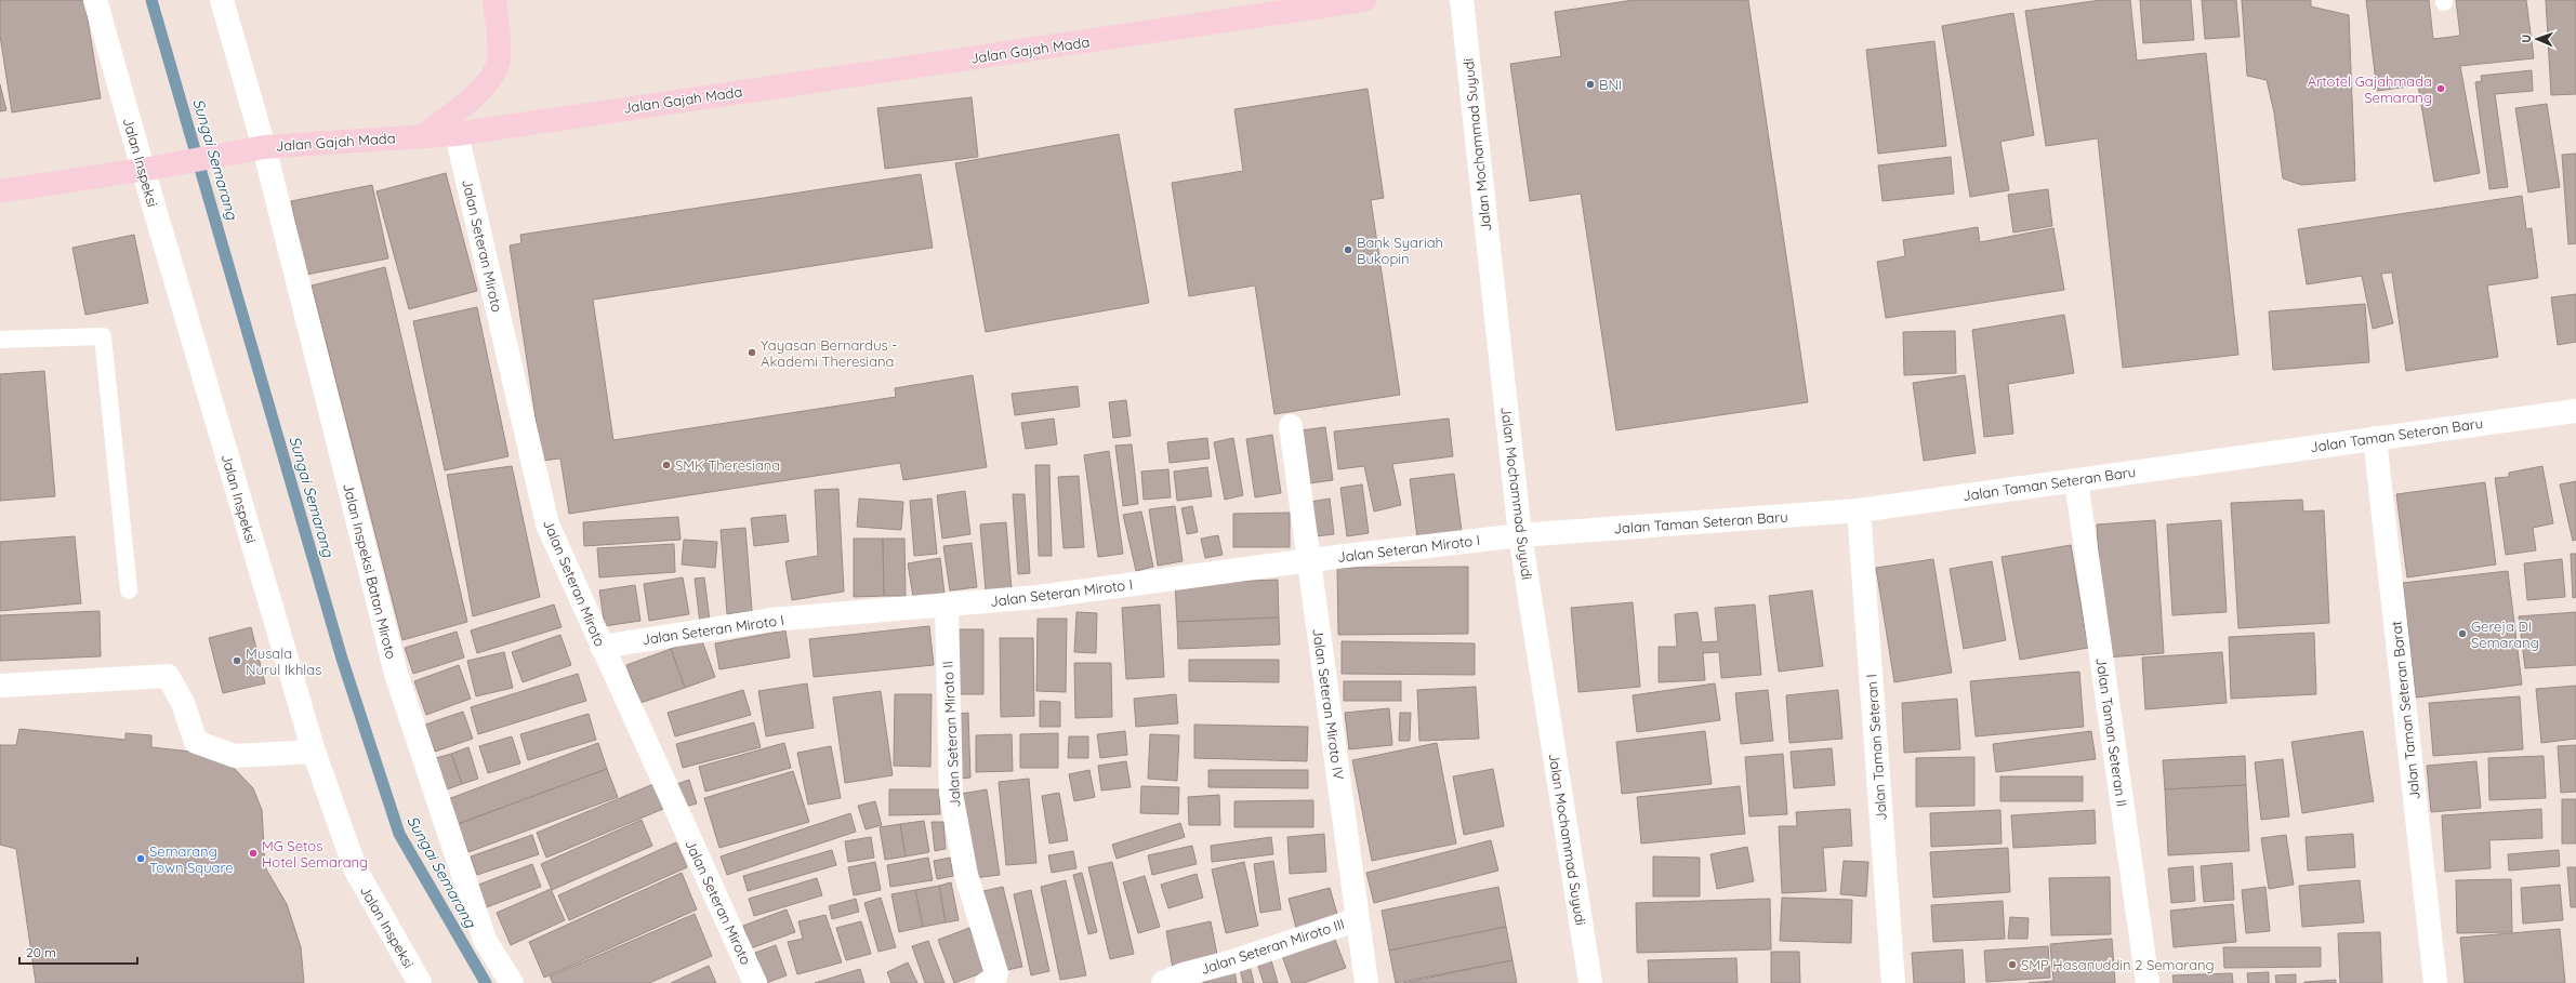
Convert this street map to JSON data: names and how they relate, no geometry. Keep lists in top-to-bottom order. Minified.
{"streets":{"main road":["Jalan Gajah Mada"],"street":["Jalan Mochammad Suyudi","Jalan Inspeksi","Jalan Seteran Miroto","Jalan Taman Seteran Baru","Jalan Seteran Miroto I","Jalan Inspeksi Batan Miroto","Jalan Seteran Miroto IV","Jalan Taman Seteran Barat","Jalan Taman Seteran II","Jalan Seteran Miroto II","Jalan Taman Seteran I","Jalan Seteran Miroto III"]},"crossings":[["Jalan Gajah Mada","Jalan Inspeksi"],["Jalan Gajah Mada","Jalan Seteran Miroto"],["Jalan Gajah Mada","Jalan Inspeksi Batan Miroto"],["Jalan Mochammad Suyudi","Jalan Taman Seteran Baru"],["Jalan Mochammad Suyudi","Jalan Seteran Miroto I"],["Jalan Seteran Miroto","Jalan Seteran Miroto I"],["Jalan Taman Seteran Baru","Jalan Seteran Miroto I"],["Jalan Taman Seteran Baru","Jalan Taman Seteran Barat"],["Jalan Taman Seteran Baru","Jalan Taman Seteran II"],["Jalan Taman Seteran Baru","Jalan Taman Seteran I"],["Jalan Seteran Miroto I","Jalan Seteran Miroto IV"],["Jalan Seteran Miroto I","Jalan Seteran Miroto II"],["Jalan Seteran Miroto IV","Jalan Seteran Miroto III"]],"water":["Sungai Semarang"],"places":["BNI","Artotel Gajahmada Semarang","Bank Syariah Bukopin","Yayasan Bernardus - Akademi Theresiana","SMK Theresiana","Gereja DI Semarang","Musala Nurul Ikhlas","MG Setos Hotel Semarang","Semarang Town Square","SMP Hasanuddin 2 Semarang"],"scale_bar":"20 m","north":"left"}
